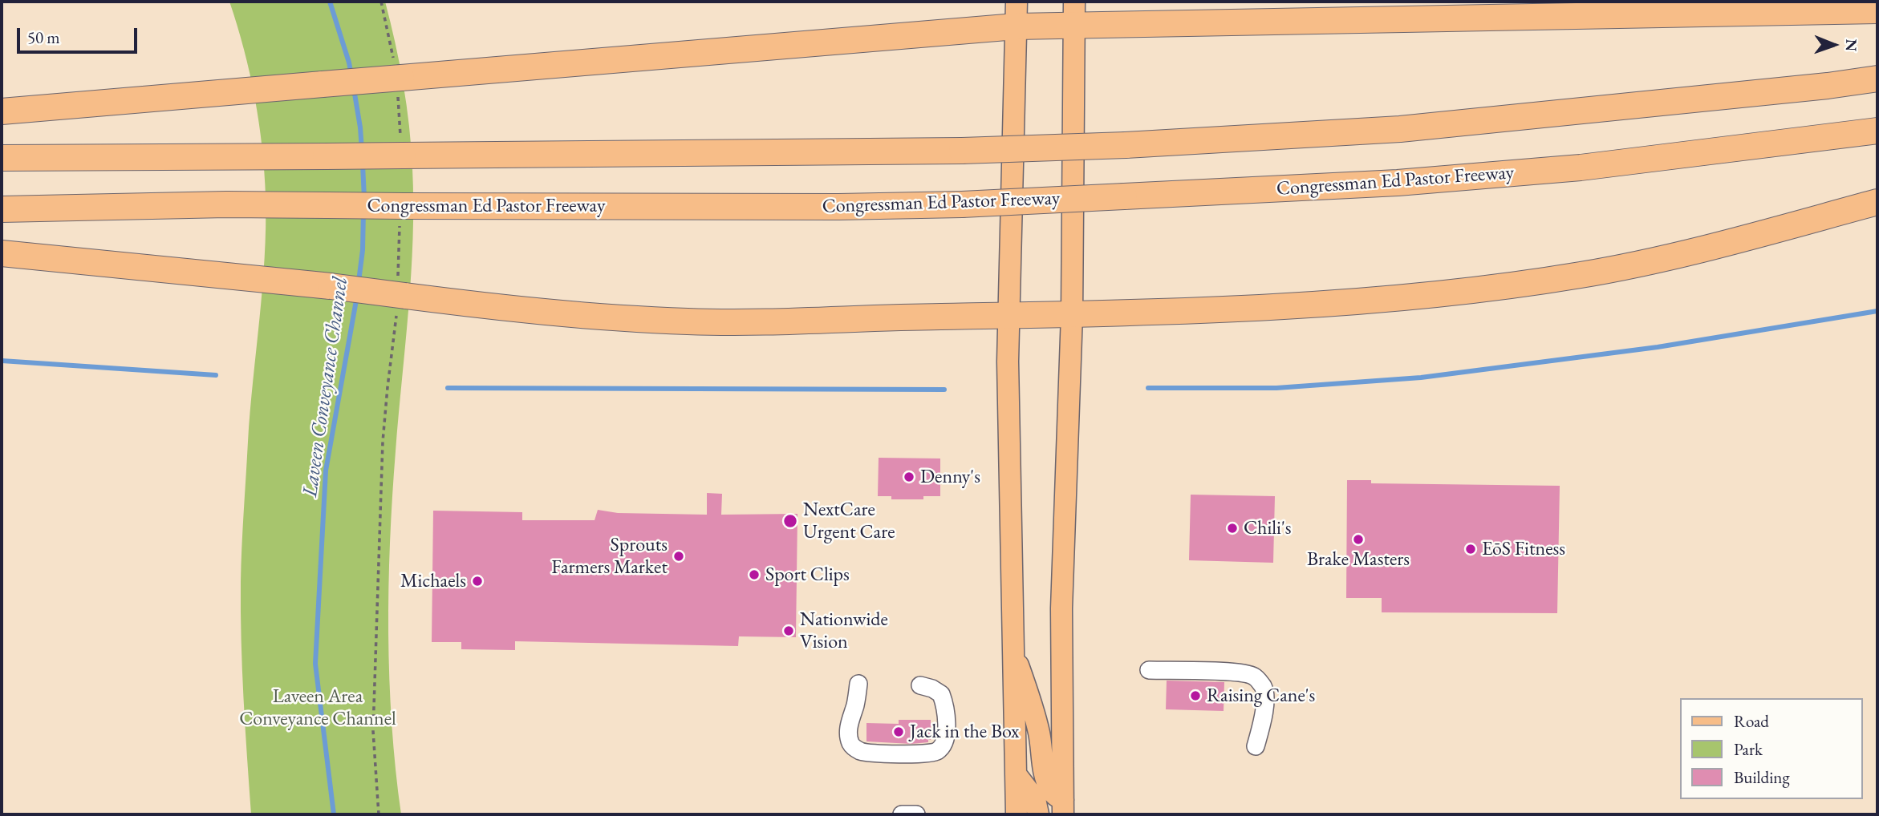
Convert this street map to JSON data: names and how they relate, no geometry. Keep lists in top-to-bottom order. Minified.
{"streets":{"highway":["Congressman Ed Pastor Freeway"]},"water":["Laveen Conveyance Channel"],"parks":["Laveen Area Conveyance Channel"],"places":["Denny's","NextCare Urgent Care","Chili's","Brake Masters","EōS Fitness","Sprouts Farmers Market","Sport Clips","Michaels","Nationwide Vision","Raising Cane's","Jack in the Box"],"legend":["Road","Park","Building"],"scale_bar":"50 m","north":"right"}
